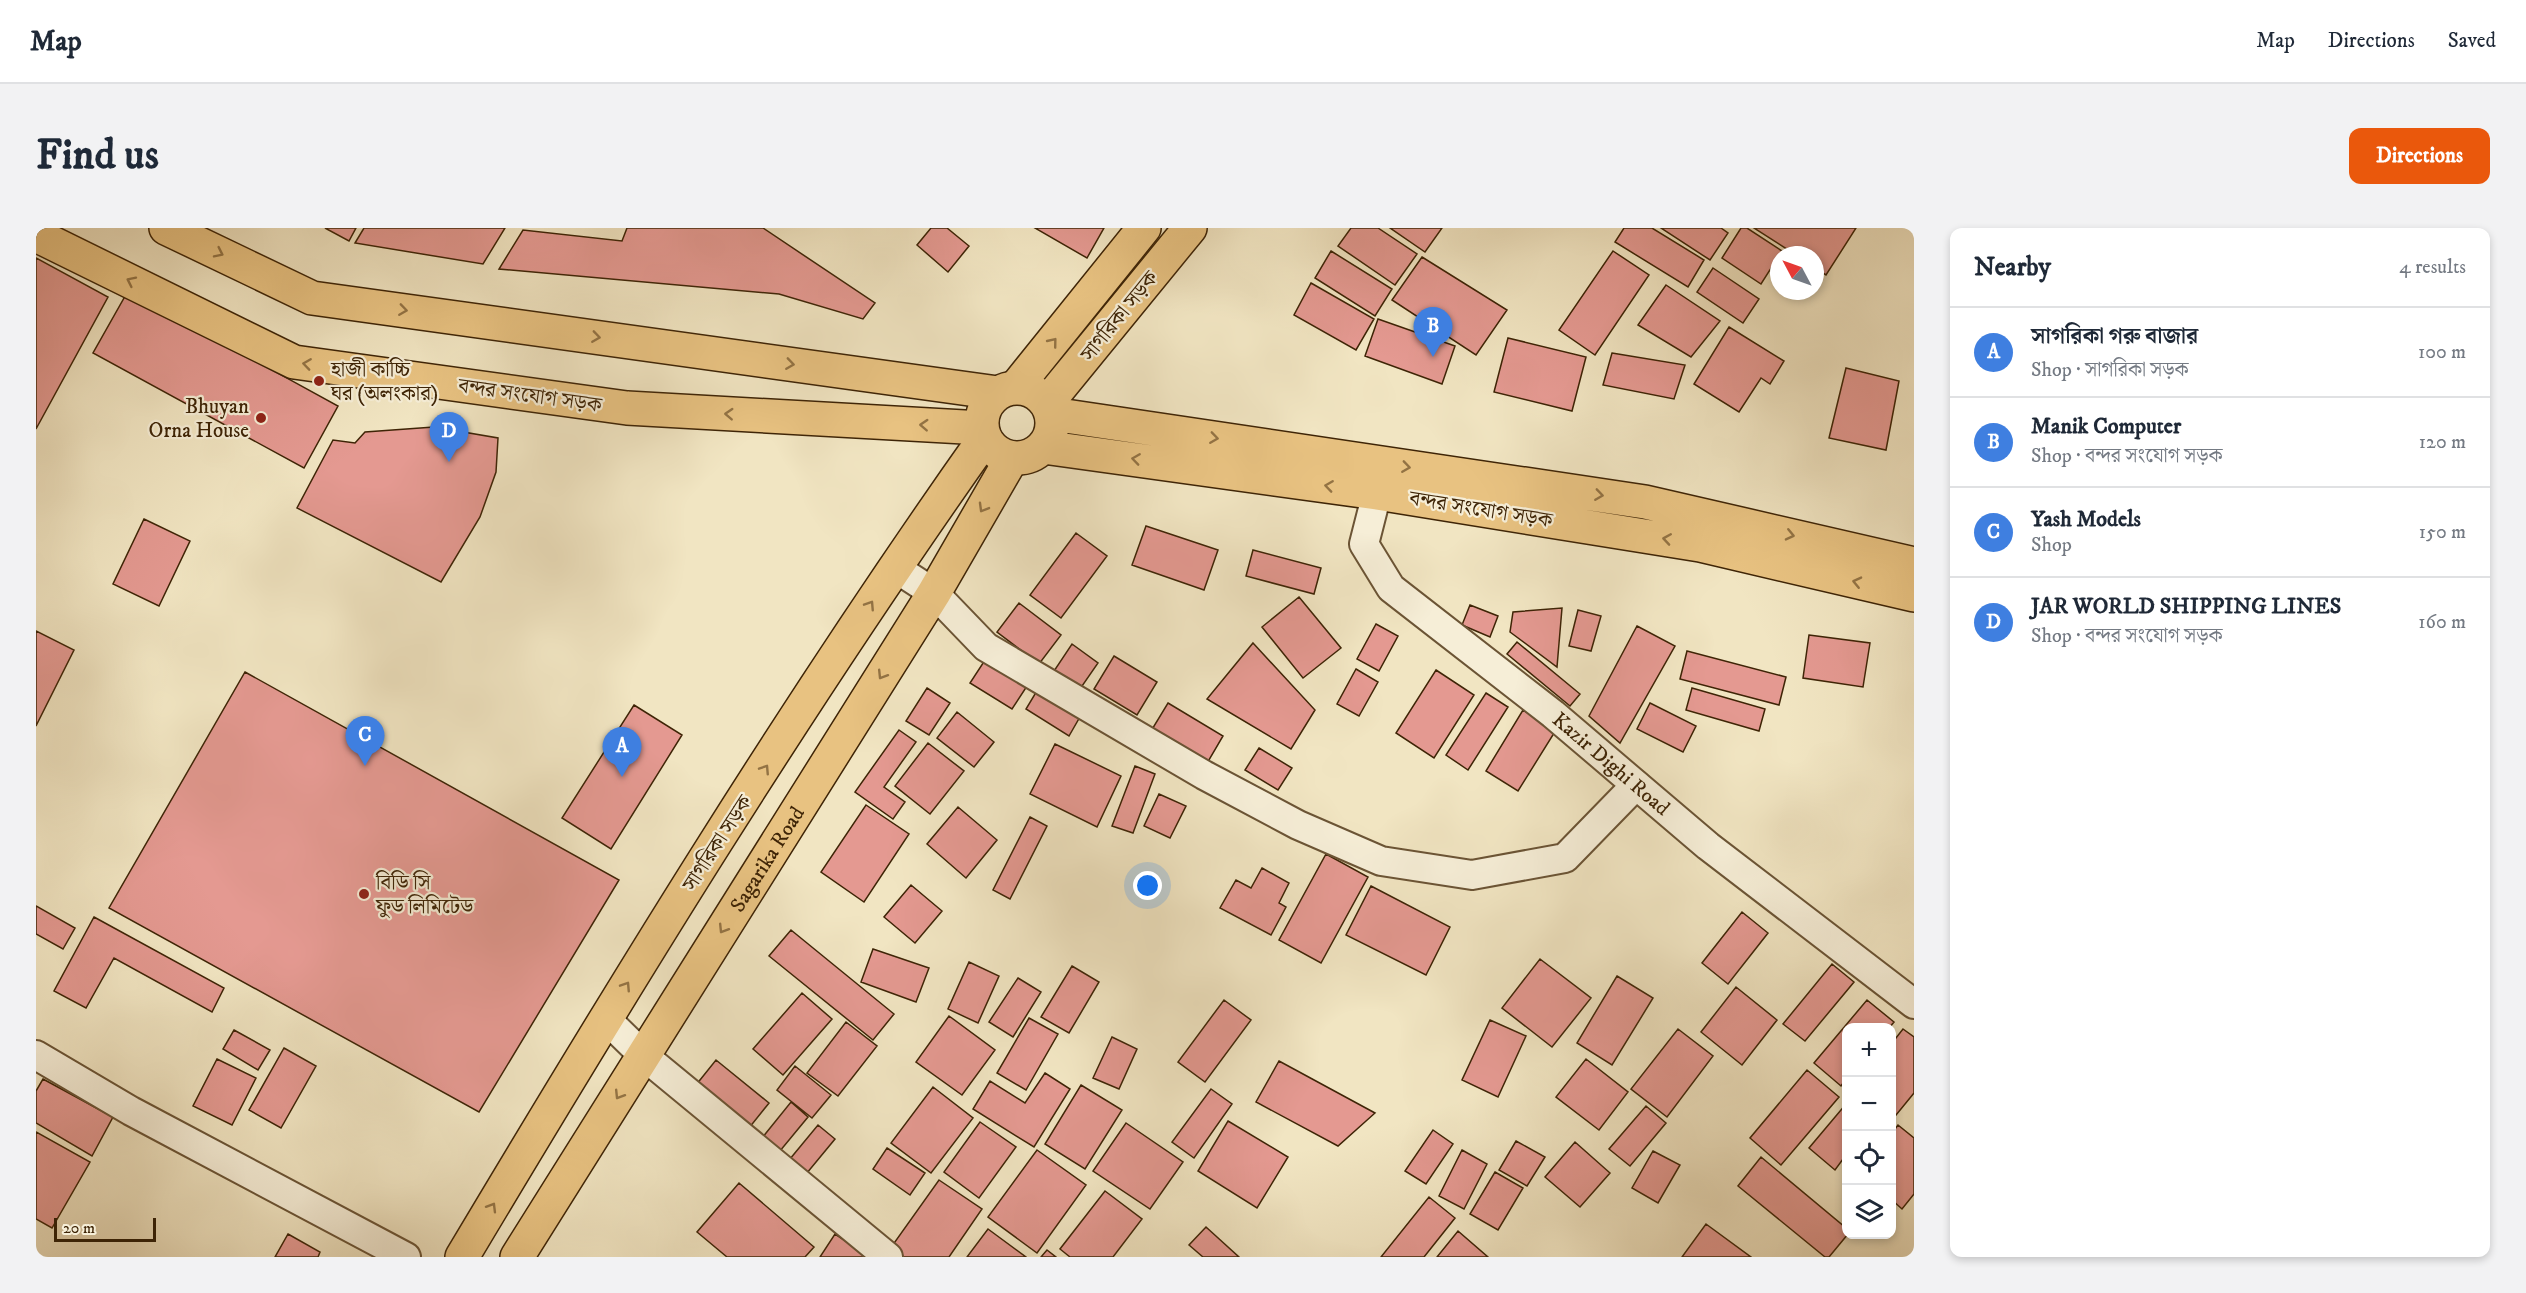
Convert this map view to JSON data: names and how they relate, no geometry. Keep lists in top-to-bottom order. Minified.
{"streets":{"main road":["সাগরিকা সড়ক","বন্দর সংযোগ সড়ক","Sagarika Road"],"street":["Kazir Dighi Road"]},"crossings":[["সাগরিকা সড়ক","বন্দর সংযোগ সড়ক"],["সাগরিকা সড়ক","Sagarika Road"],["বন্দর সংযোগ সড়ক","Kazir Dighi Road"],["বন্দর সংযোগ সড়ক","Sagarika Road"]],"one_way":["সাগরিকা সড়ক","Sagarika Road"],"places":["হাজী কাচ্চি ঘর (অলংকার)","Bhuyan Orna House","বিডি সি ফুড লিমিটেড"],"scale_bar":"20 m","north":"top left","page":{"header":"Map","nav":["Map","Directions","Saved"],"buttons":"Directions","title":"Find us","heading":["Nearby","4 results"],"list":[{"mark":"A","name":"সাগরিকা গরু বাজার","note":"Shop · সাগরিকা সড়ক","value":"100 m"},{"mark":"B","name":"Manik Computer","note":"Shop · বন্দর সংযোগ সড়ক","value":"120 m"},{"mark":"C","name":"Yash Models","note":"Shop","value":"150 m"},{"mark":"D","name":"JAR WORLD SHIPPING LINES","note":"Shop · বন্দর সংযোগ সড়ক","value":"160 m"}],"pins":["B","D","C","A"],"map_buttons":["+","−"],"scale":"20 m"}}
